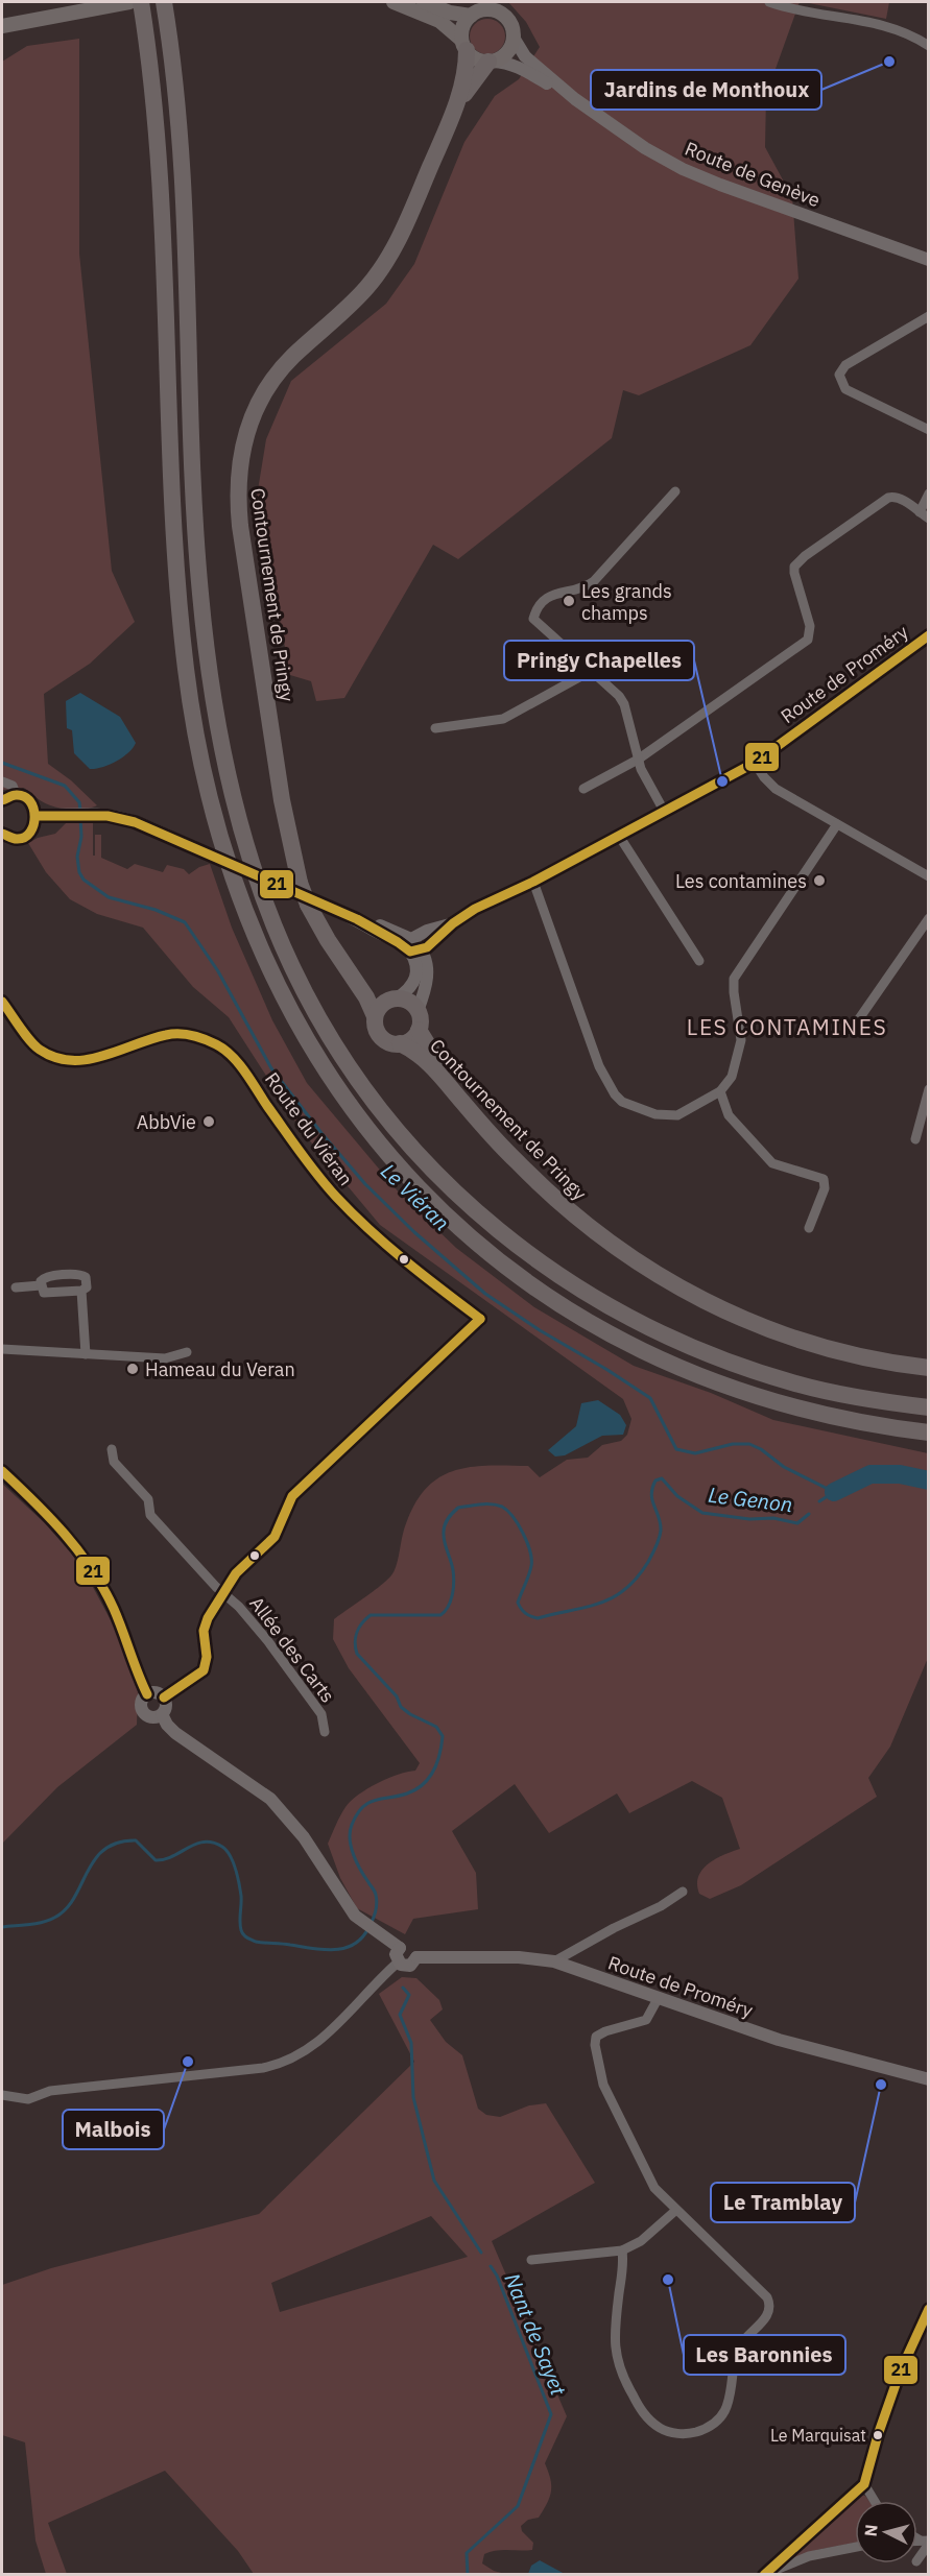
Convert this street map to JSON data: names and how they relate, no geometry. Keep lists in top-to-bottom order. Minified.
{"streets":{"highway":["Contournement de Pringy"],"street":["Route de Genève","Route de Proméry","Route du Viéran","Allée des Carts"]},"crossings":[["Route de Genève","Contournement de Pringy"],["Route du Viéran","Allée des Carts"]],"districts":["LES CONTAMINES"],"water":["Le Viéran","Le Genon","Nant de Sayet"],"places":["Jardins de Monthoux","Les grands champs","Pringy Chapelles","Les contamines","AbbVie","Hameau du Veran","Malbois","Le Tramblay","Les Baronnies","Le Marquisat"],"lines":["transit line 21"],"north":"left"}
